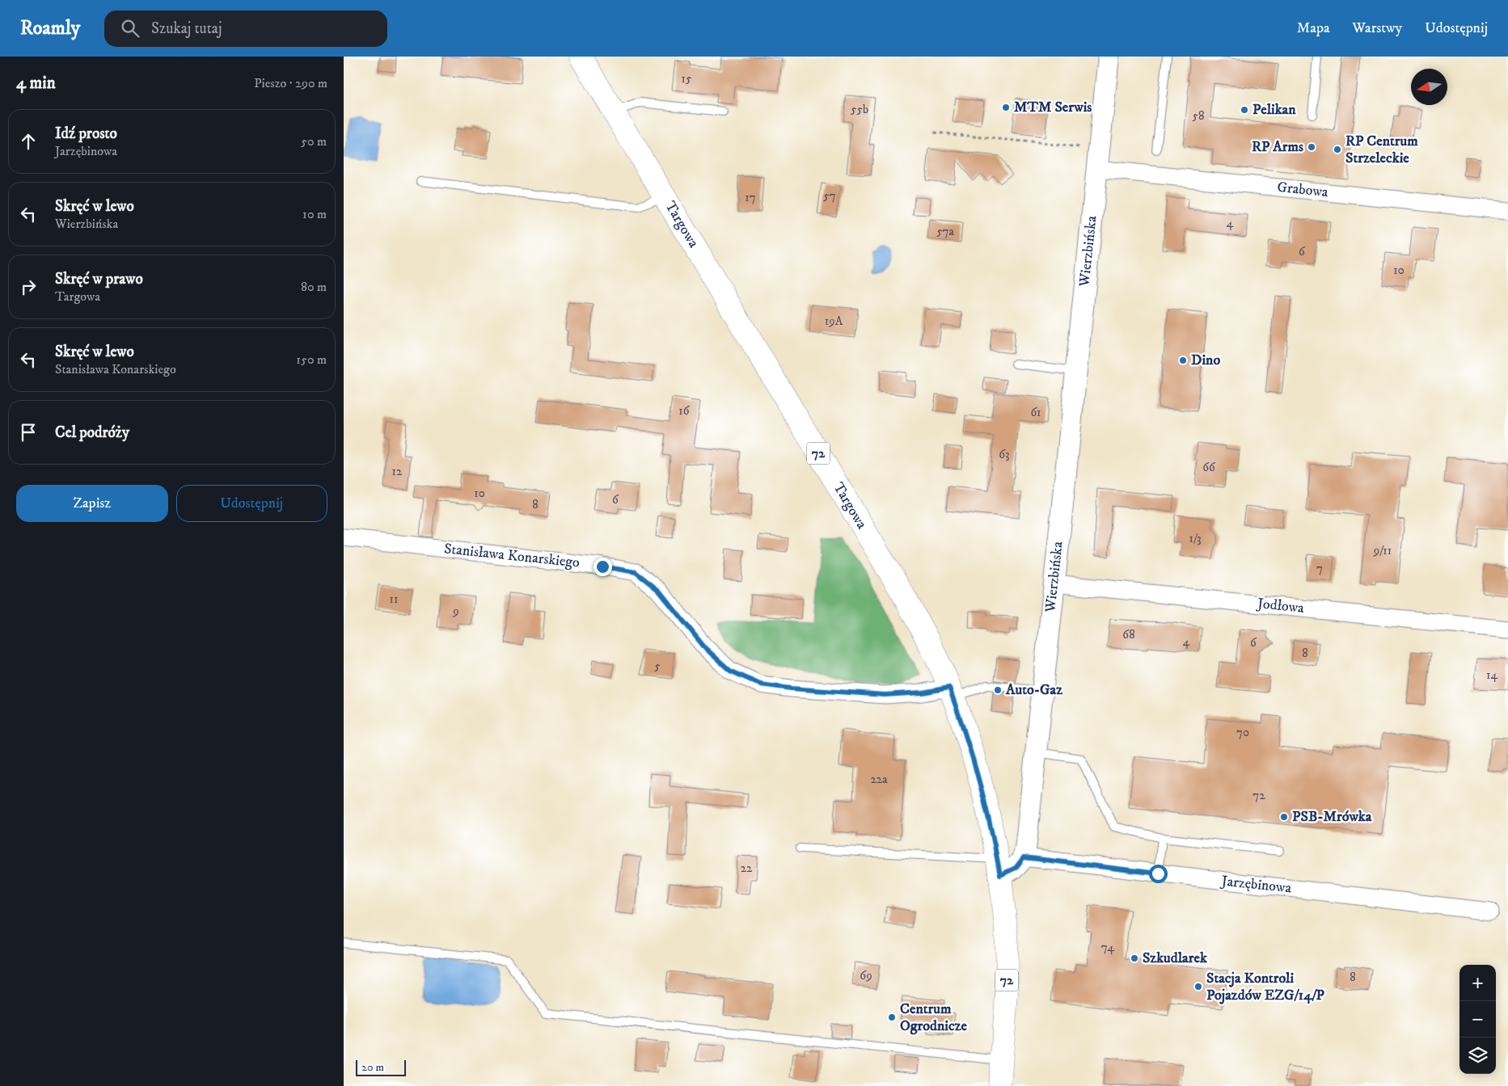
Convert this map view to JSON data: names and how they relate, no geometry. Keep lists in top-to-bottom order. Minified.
{"streets":{"main road":["Targowa","72"],"street":["Grabowa","Wierzbińska","Stanisława Konarskiego","Jodłowa","Jarzębinowa"]},"crossings":[["Grabowa","Wierzbińska"],["Targowa","72"],["Targowa","Stanisława Konarskiego"],["Wierzbińska","Jodłowa"],["Wierzbińska","Jarzębinowa"]],"places":["MTM Serwis","Pelikan","RP Arms","RP Centrum Strzeleckie","Dino","Auto-Gaz","PSB-Mrówka","Szkudlarek","Stacja Kontroli Pojazdów EZG/14/P","Centrum Ogrodnicze"],"house_numbers":["15","55b","58","57","17","4","57a","6","10","19A","16","61","63","66","12","10","6","8","1/3","9/11","7","11","9","68","4","6","8","5","14","70","22a","72","22","74","69","8"],"scale_bar":"20 m","north":"left","page":{"header":"Roamly","search":"Szukaj tutaj","nav":["Mapa","Warstwy","Udostępnij"],"heading":["4 min","Pieszo · 290 m"],"list":[["Idź prosto","Jarzębinowa","50 m"],["Skręć w lewo","Wierzbińska","10 m"],["Skręć w prawo","Targowa","80 m"],["Skręć w lewo","Stanisława Konarskiego","150 m"],"Cel podróży"],"buttons":["Zapisz","Udostępnij"],"map_buttons":["+","−"],"scale":"20 m"}}
